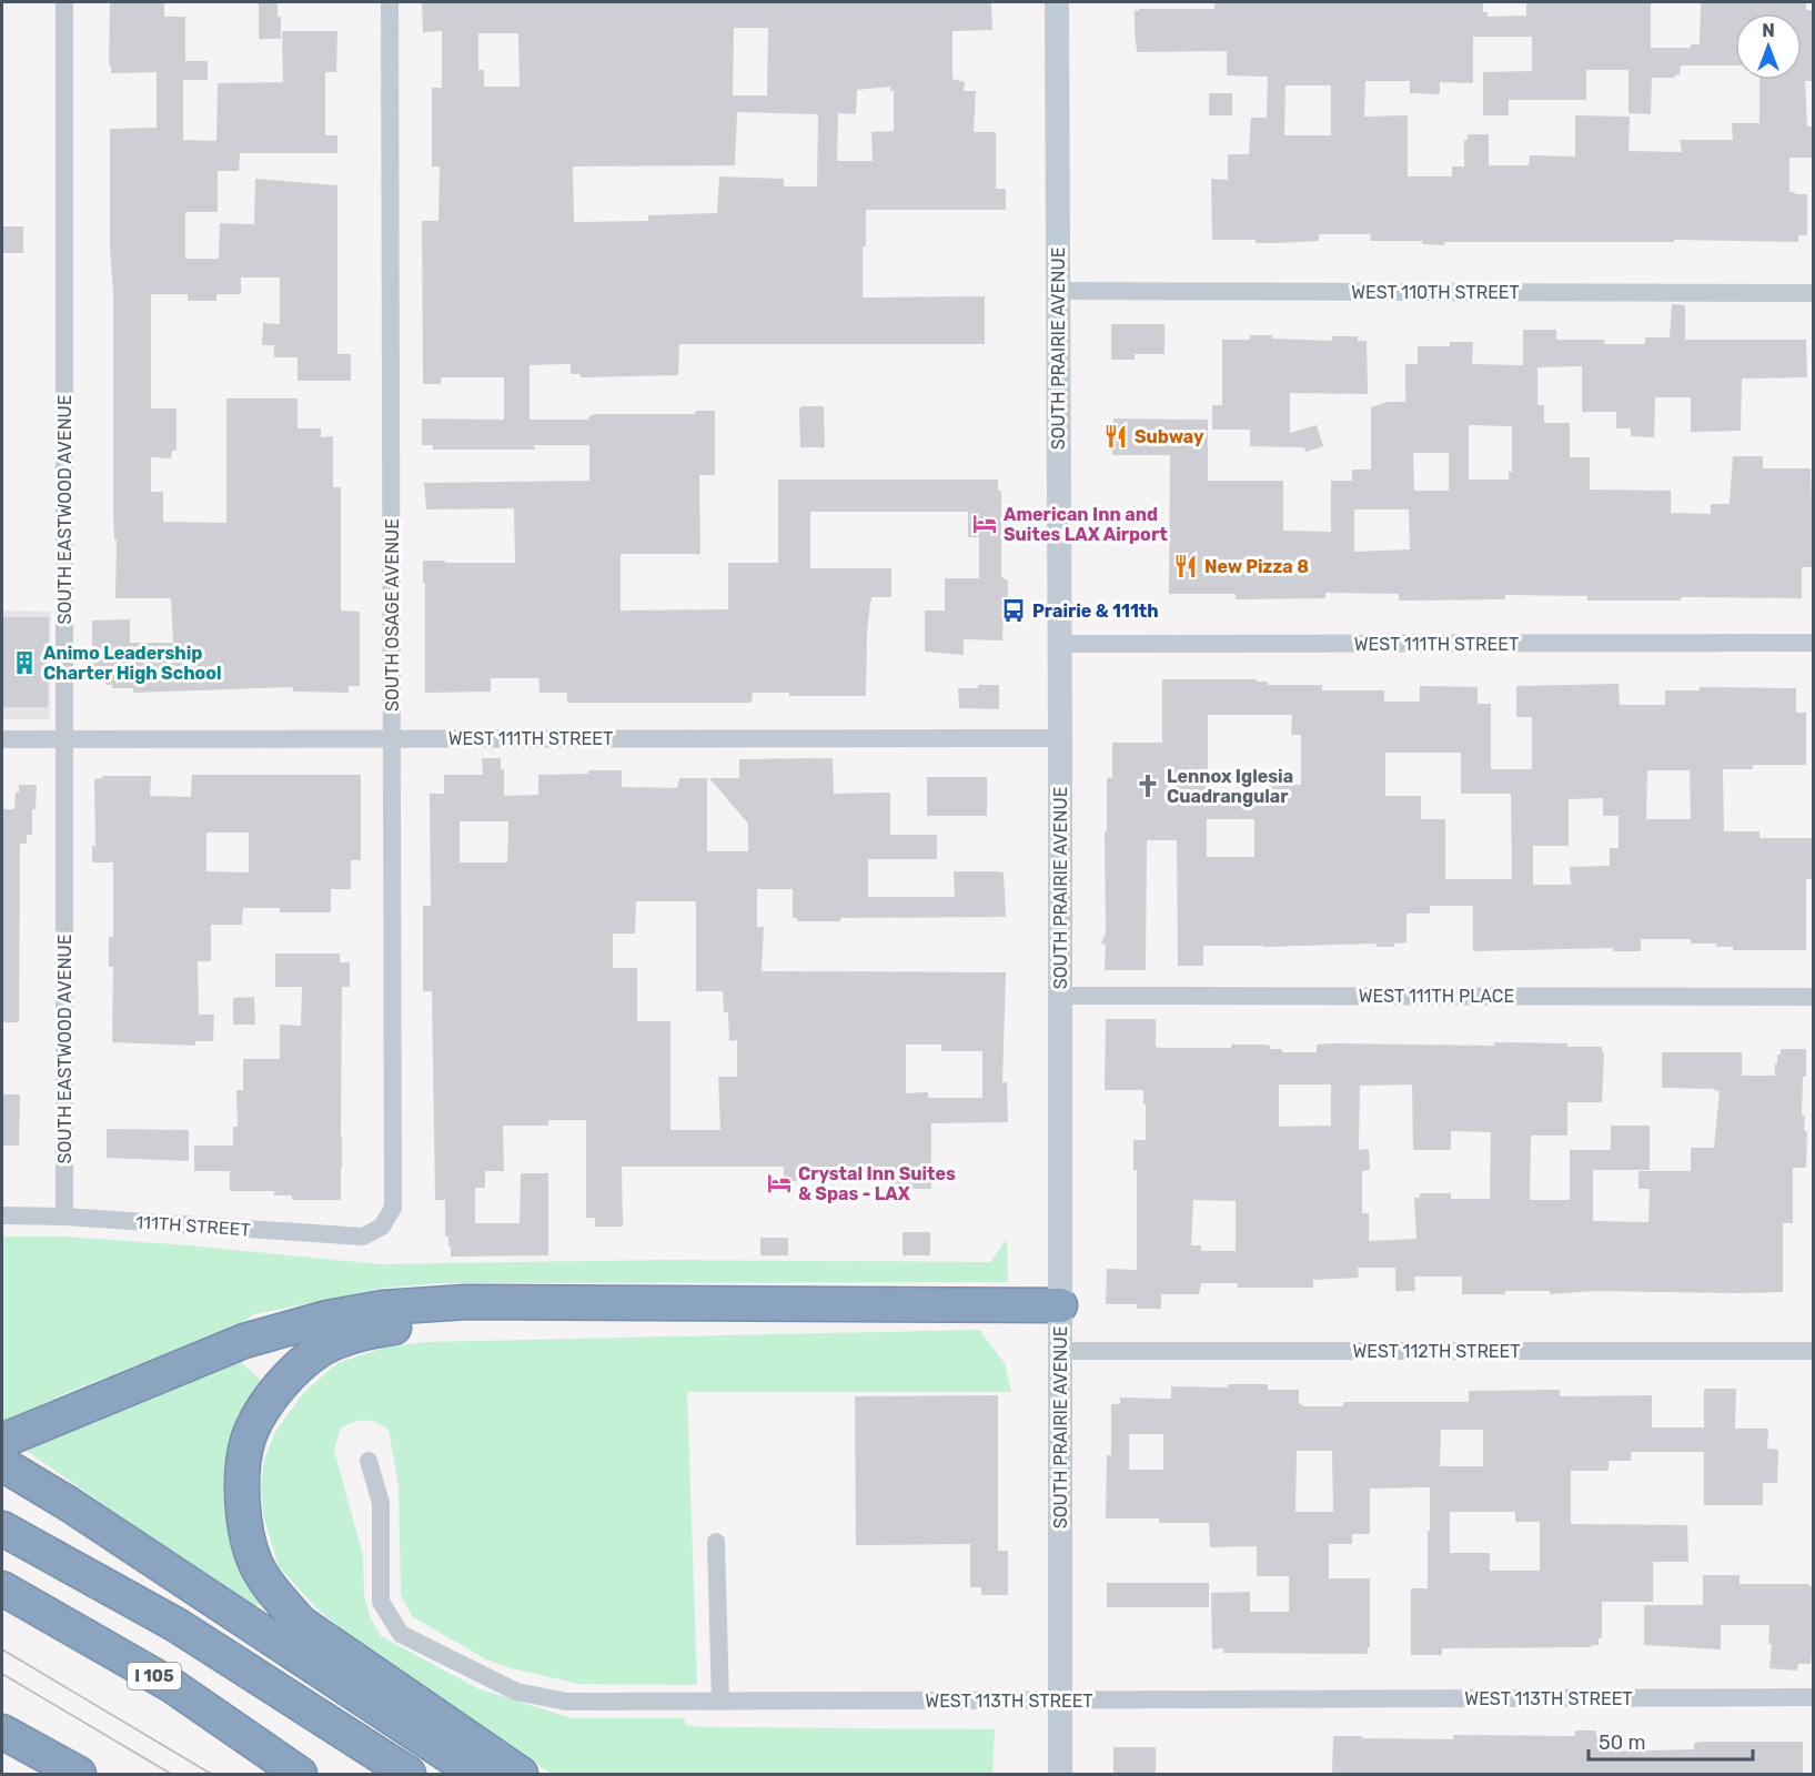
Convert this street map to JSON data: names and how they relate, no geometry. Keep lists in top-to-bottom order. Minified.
{"streets":{"highway":["I 105"],"main road":["SOUTH PRAIRIE AVENUE"],"street":["WEST 110TH STREET","SOUTH EASTWOOD AVENUE","SOUTH OSAGE AVENUE","WEST 111TH STREET","WEST 111TH PLACE","111TH STREET","WEST 112TH STREET","WEST 113TH STREET"]},"crossings":[["WEST 110TH STREET","SOUTH PRAIRIE AVENUE"],["SOUTH PRAIRIE AVENUE","WEST 111TH STREET"],["SOUTH PRAIRIE AVENUE","WEST 111TH PLACE"],["SOUTH PRAIRIE AVENUE","WEST 112TH STREET"],["SOUTH PRAIRIE AVENUE","WEST 113TH STREET"],["SOUTH EASTWOOD AVENUE","WEST 111TH STREET"],["SOUTH EASTWOOD AVENUE","111TH STREET"],["SOUTH OSAGE AVENUE","WEST 111TH STREET"],["SOUTH OSAGE AVENUE","111TH STREET"]],"places":{"restaurant":["Subway","New Pizza 8"],"hotel":["American Inn and Suites LAX Airport","Crystal Inn Suites & Spas - LAX"],"bus stop":["Prairie & 111th"],"building":["Animo Leadership Charter High School"],"church":["Lennox Iglesia Cuadrangular"]},"scale_bar":"50 m","north":"top"}
